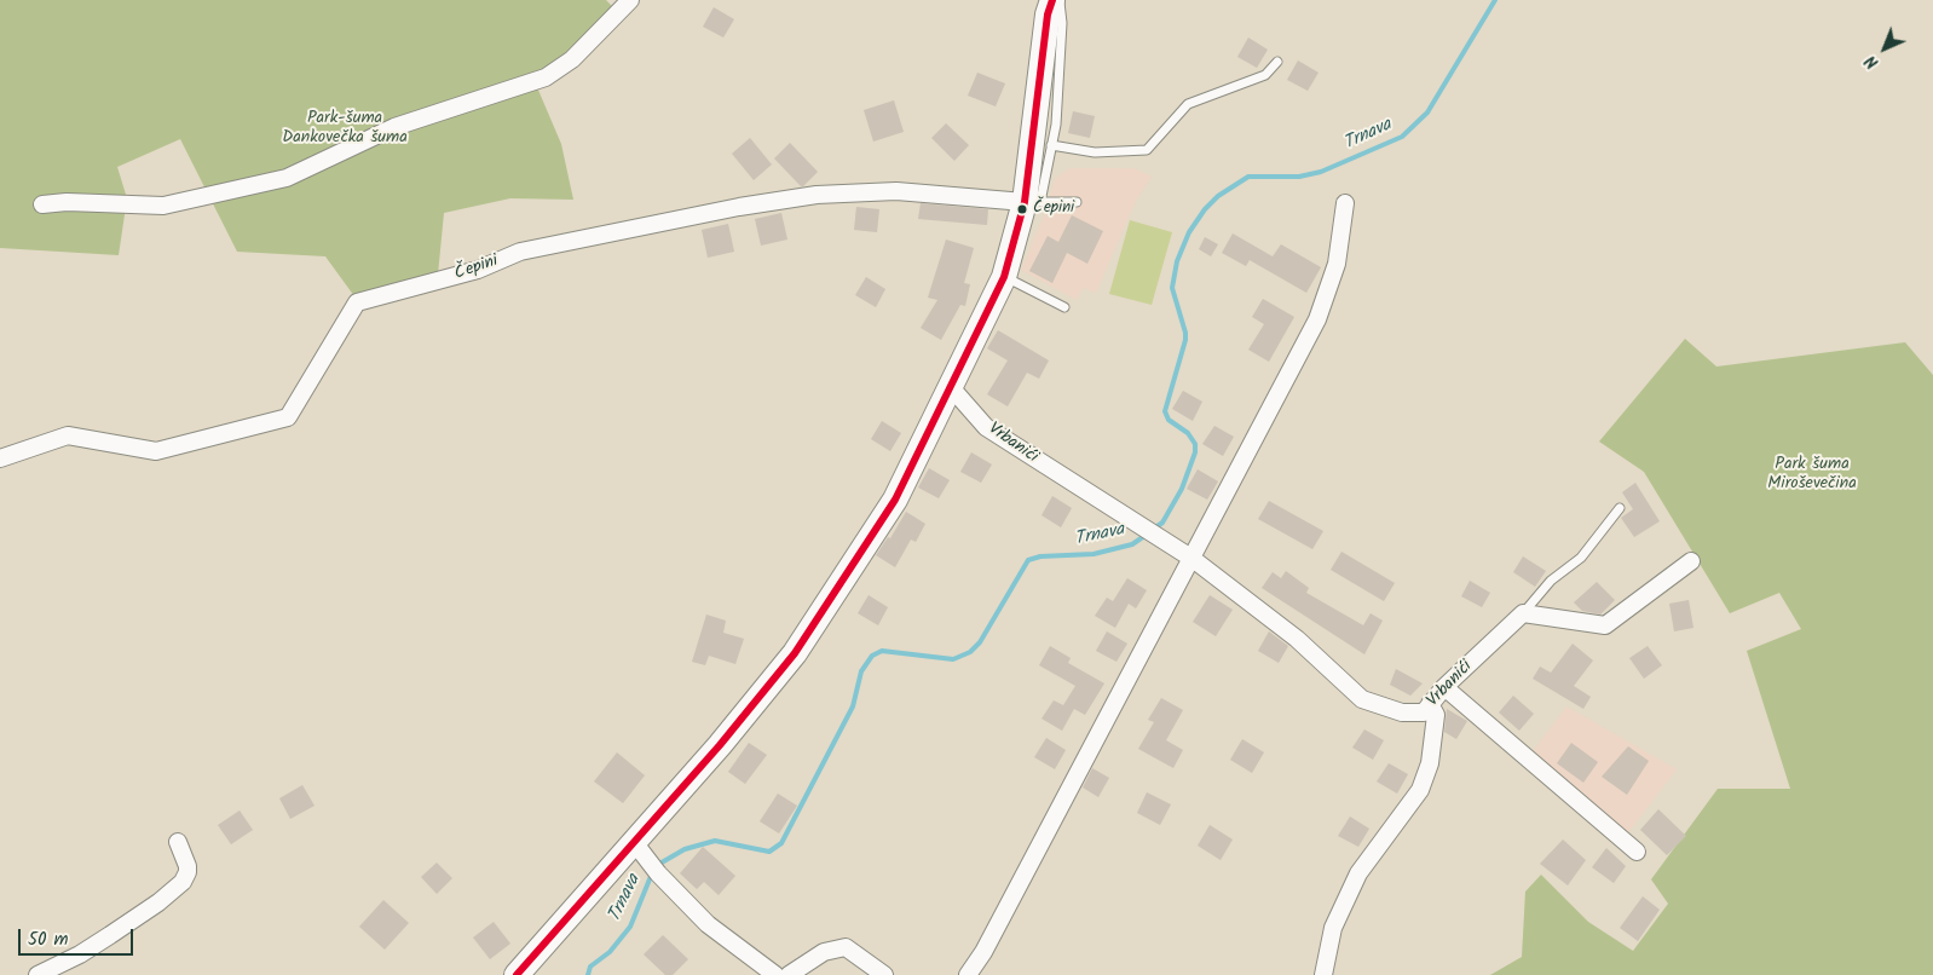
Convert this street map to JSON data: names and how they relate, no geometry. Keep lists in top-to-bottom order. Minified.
{"streets":{"street":["Čepini","Vrbanići"]},"water":["Trnava"],"parks":["Park-šuma Dankovečka šuma","Park šuma Miroševečina"],"places":["Čepini"],"scale_bar":"50 m","north":"bottom left"}
